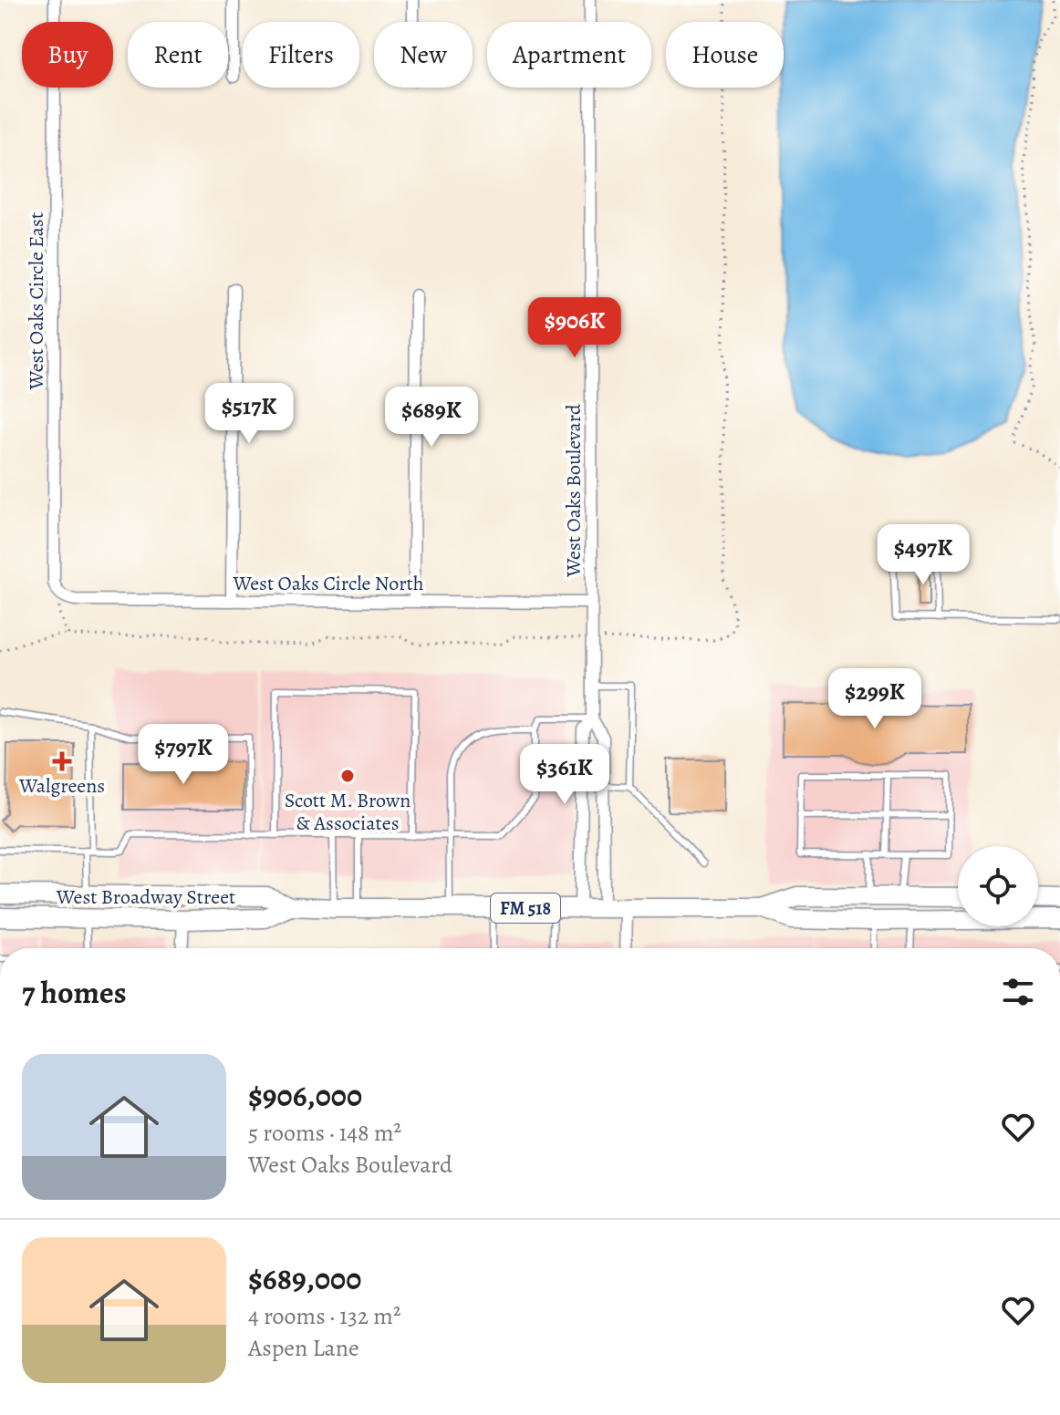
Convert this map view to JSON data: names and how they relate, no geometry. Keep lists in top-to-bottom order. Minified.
{"streets":{"main road":["West Broadway Street","FM 518"],"street":["West Oaks Circle East","West Oaks Boulevard","West Oaks Circle North"]},"crossings":[["West Oaks Circle East","West Oaks Circle North"],["West Oaks Boulevard","West Oaks Circle North"],["West Oaks Boulevard","West Broadway Street"]],"places":{"health":["Walgreens"],"other":["Scott M. Brown & Associates"]},"page":{"chip":["Buy","Rent","Filters","New","Apartment","House"],"price":["$906K","$517K","$689K","$497K","$299K","$797K","$361K"],"heading":"7 homes","list":[{"name":"$906,000","note":"5 rooms · 148 m² · West Oaks Boulevard"},{"name":"$689,000","note":"4 rooms · 132 m² · Aspen Lane"}]}}
